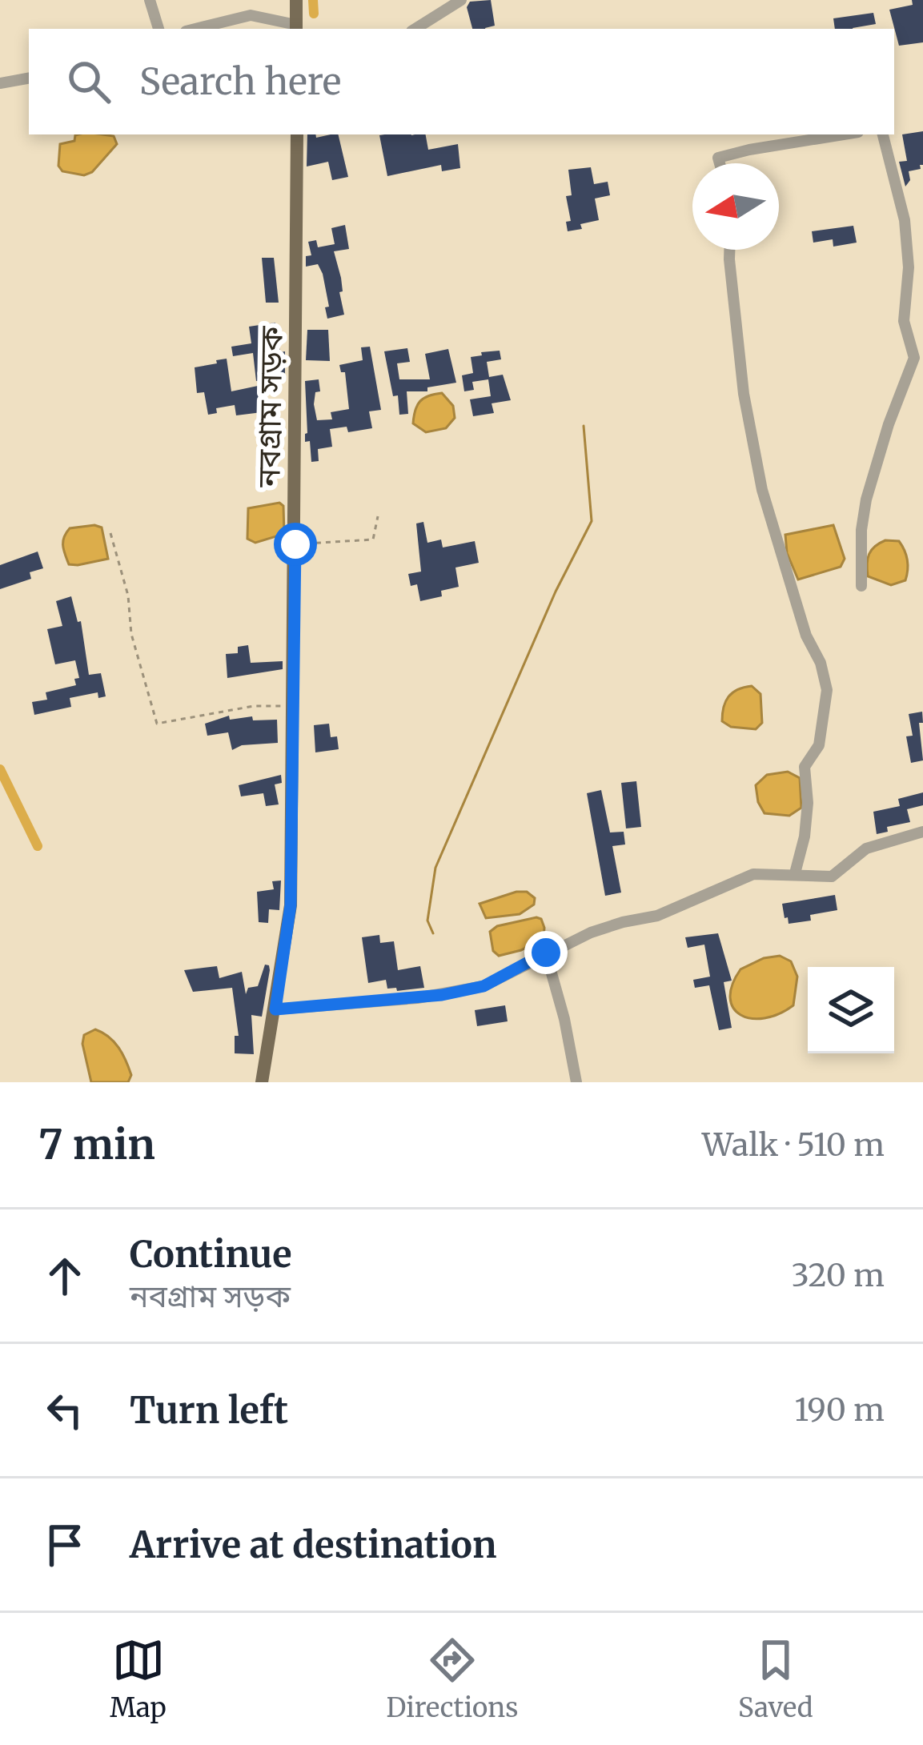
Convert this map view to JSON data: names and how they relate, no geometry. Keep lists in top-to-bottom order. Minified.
{"streets":{"main road":["নবগ্রাম সড়ক"]},"north":"left","page":{"search":"Search here","heading":["7 min","Walk · 510 m"],"list":[["Continue","নবগ্রাম সড়ক","320 m"],["Turn left","190 m"],"Arrive at destination"],"nav":["Map","Directions","Saved"]}}
